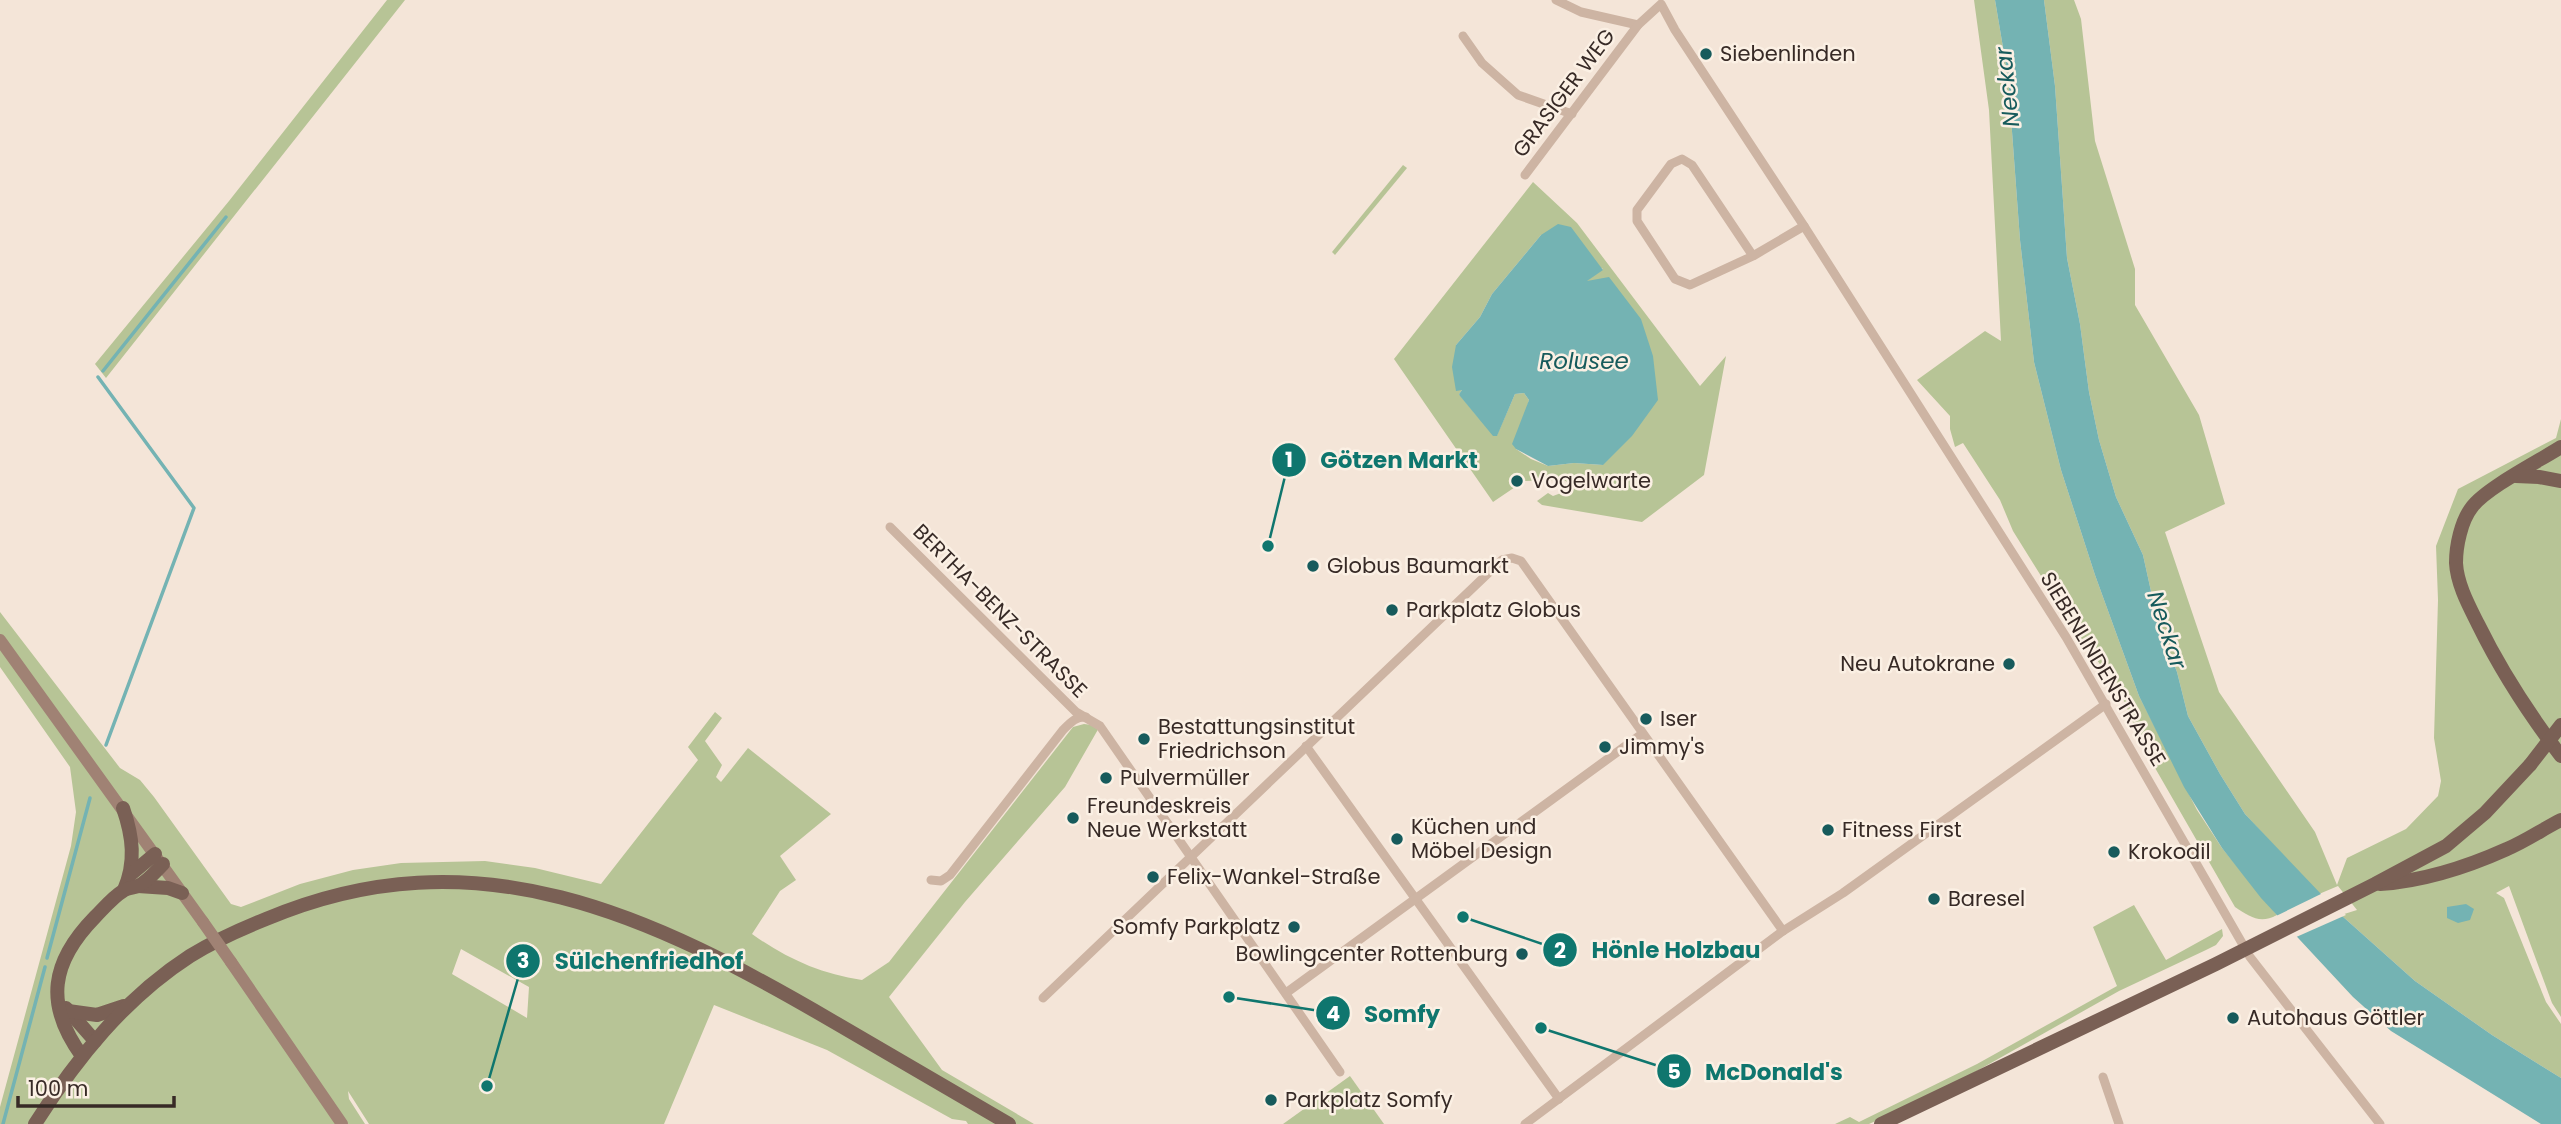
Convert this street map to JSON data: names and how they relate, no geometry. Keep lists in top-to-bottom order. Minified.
{"streets":{"street":["GRASIGER WEG","BERTHA-BENZ-STRASSE","SIEBENLINDENSTRASSE"]},"crossings":[["GRASIGER WEG","SIEBENLINDENSTRASSE"]],"water":["Neckar","Rolusee"],"places":["Siebenlinden","Vogelwarte","Götzen Markt","Globus Baumarkt","Parkplatz Globus","Neu Autokrane","Iser","Bestattungsinstitut Friedrichson","Jimmy's","Pulvermüller","Freundeskreis Neue Werkstatt","Fitness First","Küchen und Möbel Design","Krokodil","Felix-Wankel-Straße","Baresel","Hönle Holzbau","Somfy Parkplatz","Bowlingcenter Rottenburg","Somfy","Autohaus Göttler","McDonald's","Sülchenfriedhof","Parkplatz Somfy"],"scale_bar":"100 m"}
